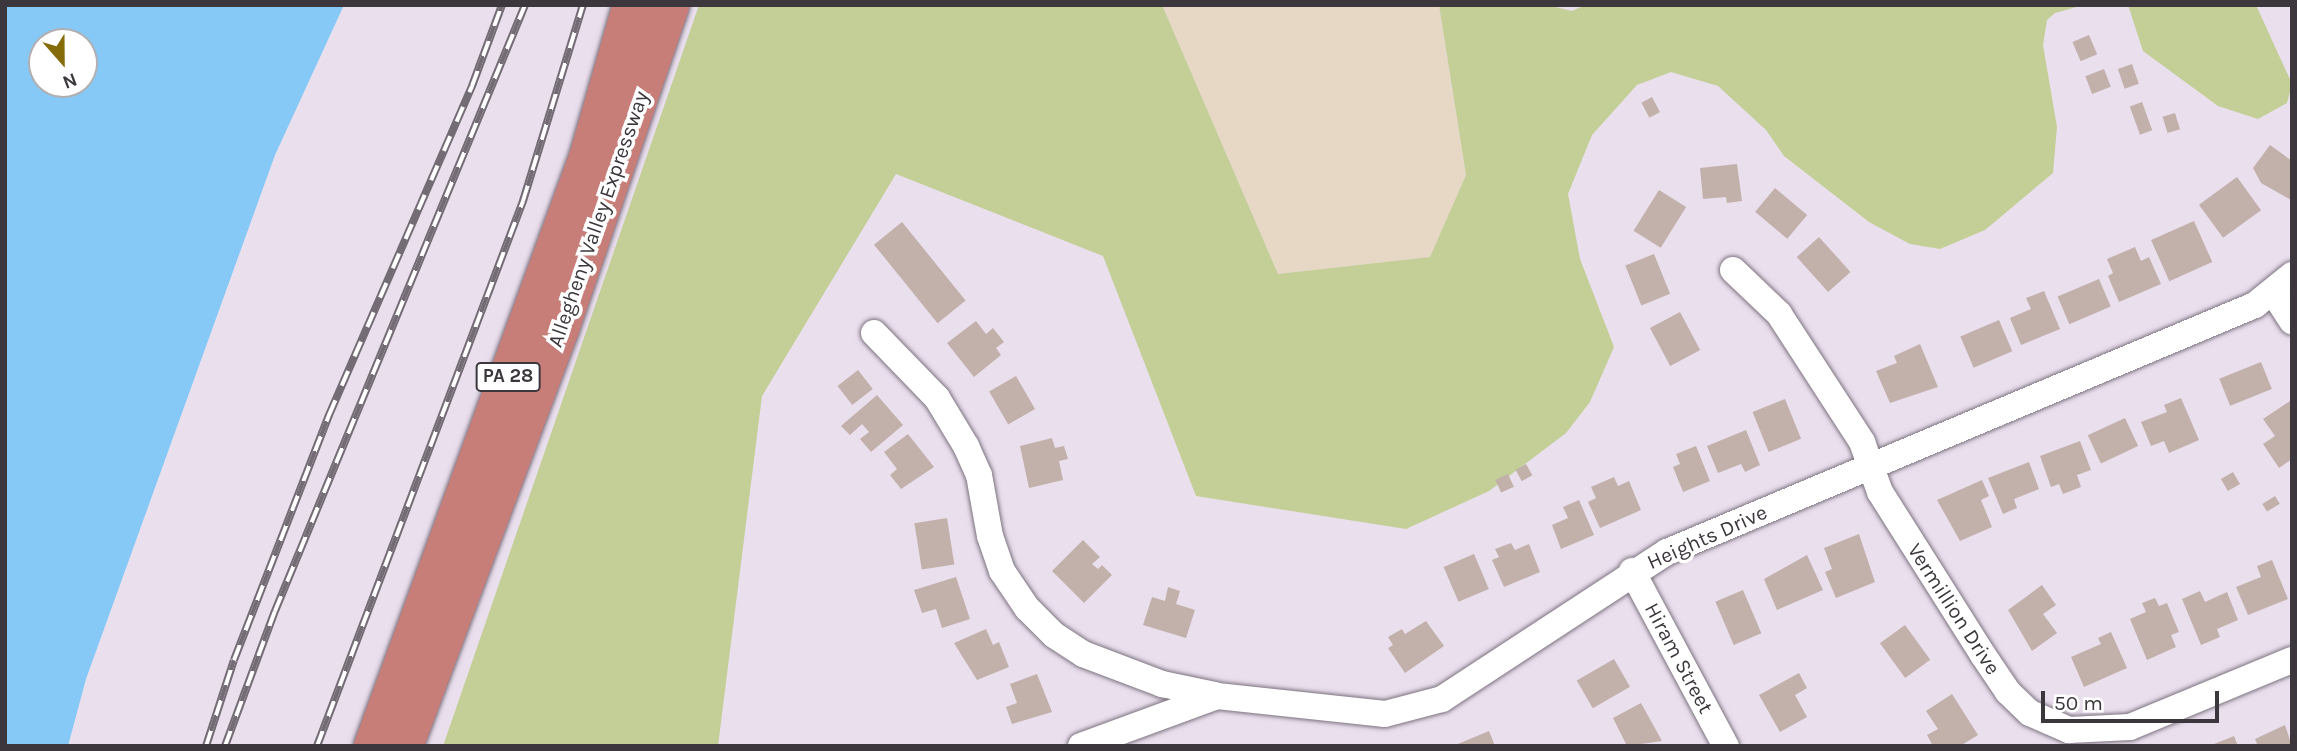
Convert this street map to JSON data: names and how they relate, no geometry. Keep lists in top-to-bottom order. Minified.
{"streets":{"highway":["Allegheny Valley Expressway","PA 28"],"street":["Heights Drive","Vermillion Drive","Hiram Street"]},"crossings":[["Heights Drive","Vermillion Drive"],["Heights Drive","Hiram Street"]],"scale_bar":"50 m","north":"bottom"}
